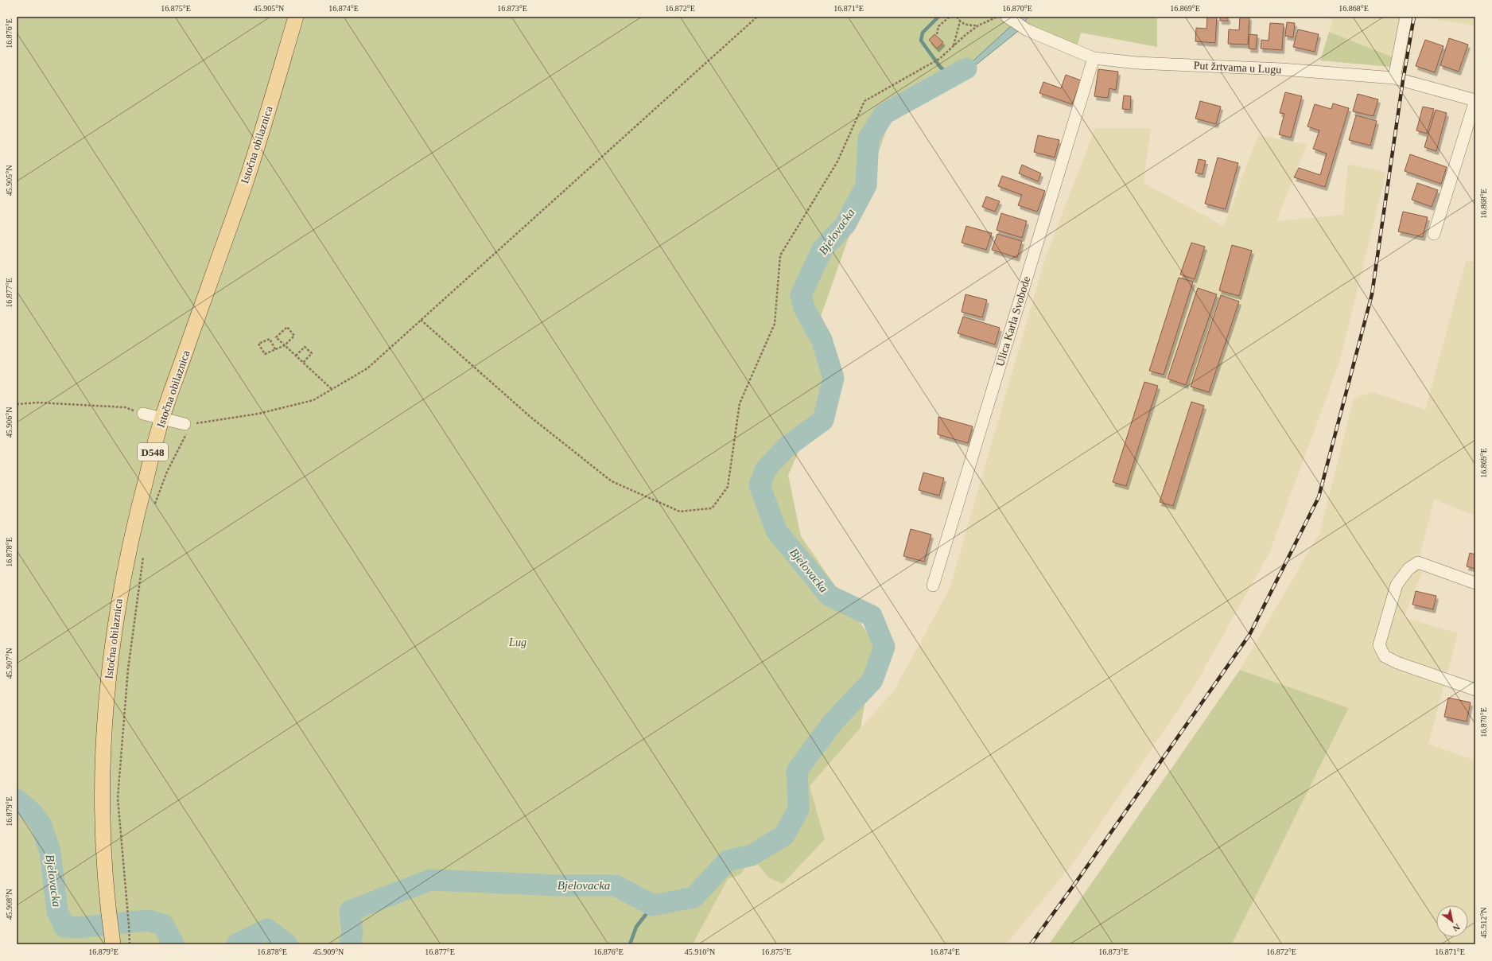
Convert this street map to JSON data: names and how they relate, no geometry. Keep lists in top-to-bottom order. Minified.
{"streets":{"main road":["Istočna obilaznica","D548"],"street":["Put žrtvama u Lugu","Ulica Karla Svobode"]},"crossings":[["Put žrtvama u Lugu","Ulica Karla Svobode"]],"water":["Bjelovacka"],"parks":["Lug"],"north":"bottom right","coordinates":["16.875°E","45.905°N","16.874°E","16.873°E","16.872°E","16.871°E","16.870°E","16.869°E","16.868°E","16.876°E","16.877°E","45.906°N","16.878°E","45.907°N","16.879°E","45.908°N","45.912°N","45.909°N","45.910°N"]}
